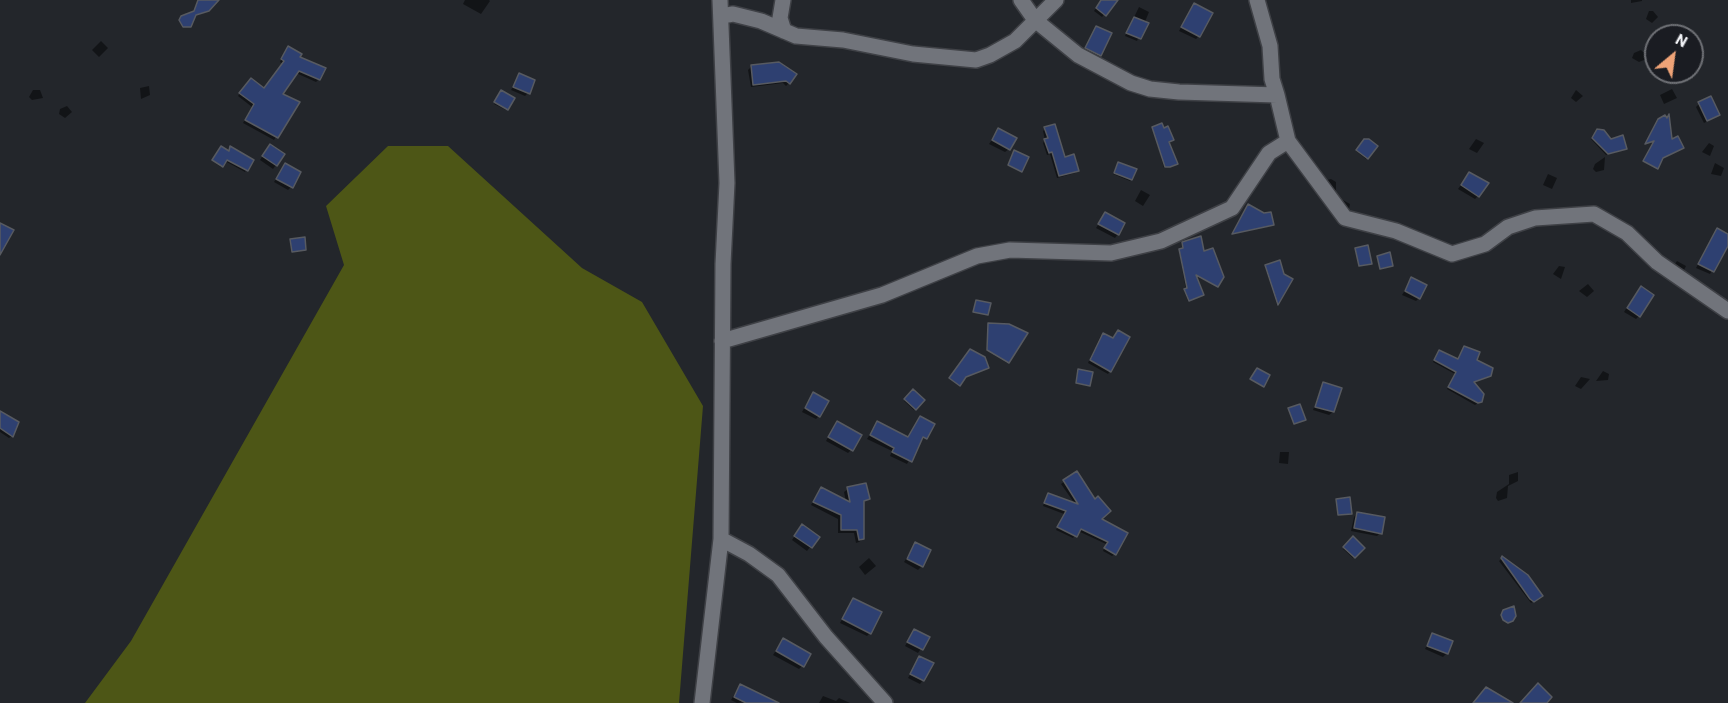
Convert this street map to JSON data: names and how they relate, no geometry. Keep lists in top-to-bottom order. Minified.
{"north":"top right"}
